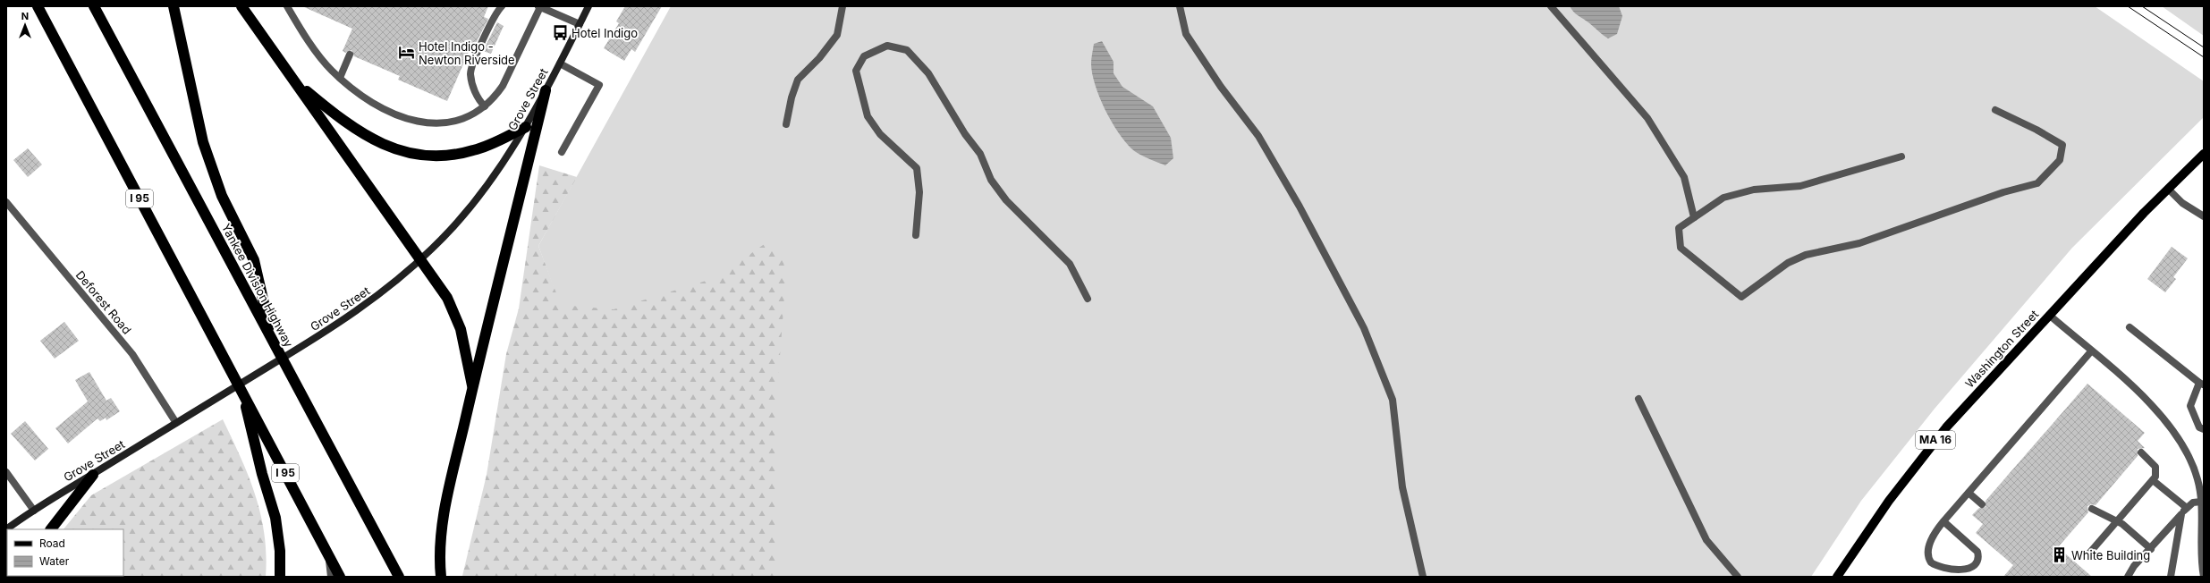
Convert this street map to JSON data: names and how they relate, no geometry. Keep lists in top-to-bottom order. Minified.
{"streets":{"highway":["I 95","Yankee Division Highway"],"main road":["Grove Street","Washington Street","MA 16"],"street":["Deforest Road"]},"crossings":[["Grove Street","Deforest Road"]],"places":{"bus stop":["Hotel Indigo"],"hotel":["Hotel Indigo - Newton Riverside"],"building":["White Building"]},"legend":["Road","Water"],"north":"top"}
